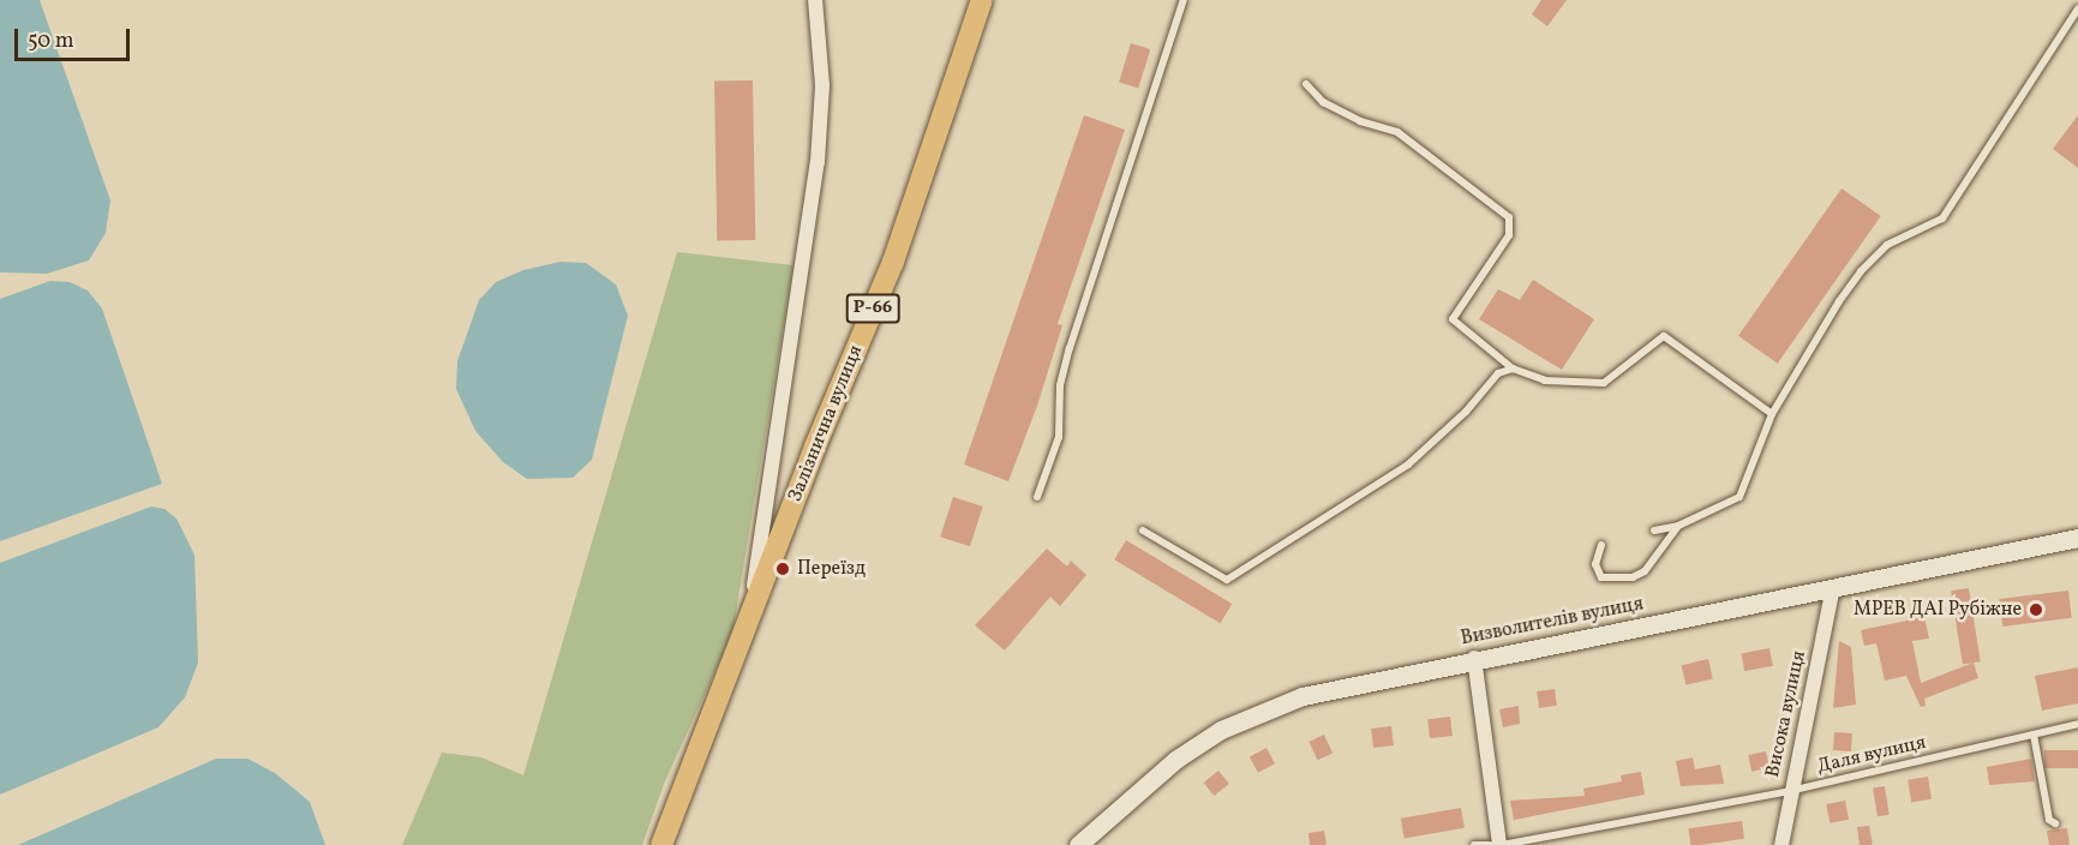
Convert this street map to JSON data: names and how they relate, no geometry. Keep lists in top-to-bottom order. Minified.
{"streets":{"main road":["Р-66","Залізнична вулиця"],"street":["Визволителів вулиця","Висока вулиця"],"lane":["Даля вулиця"]},"crossings":[["Визволителів вулиця","Висока вулиця"],["Висока вулиця","Даля вулиця"]],"places":["Переїзд","МРЕВ ДАІ Рубіжне"],"scale_bar":"50 m"}
